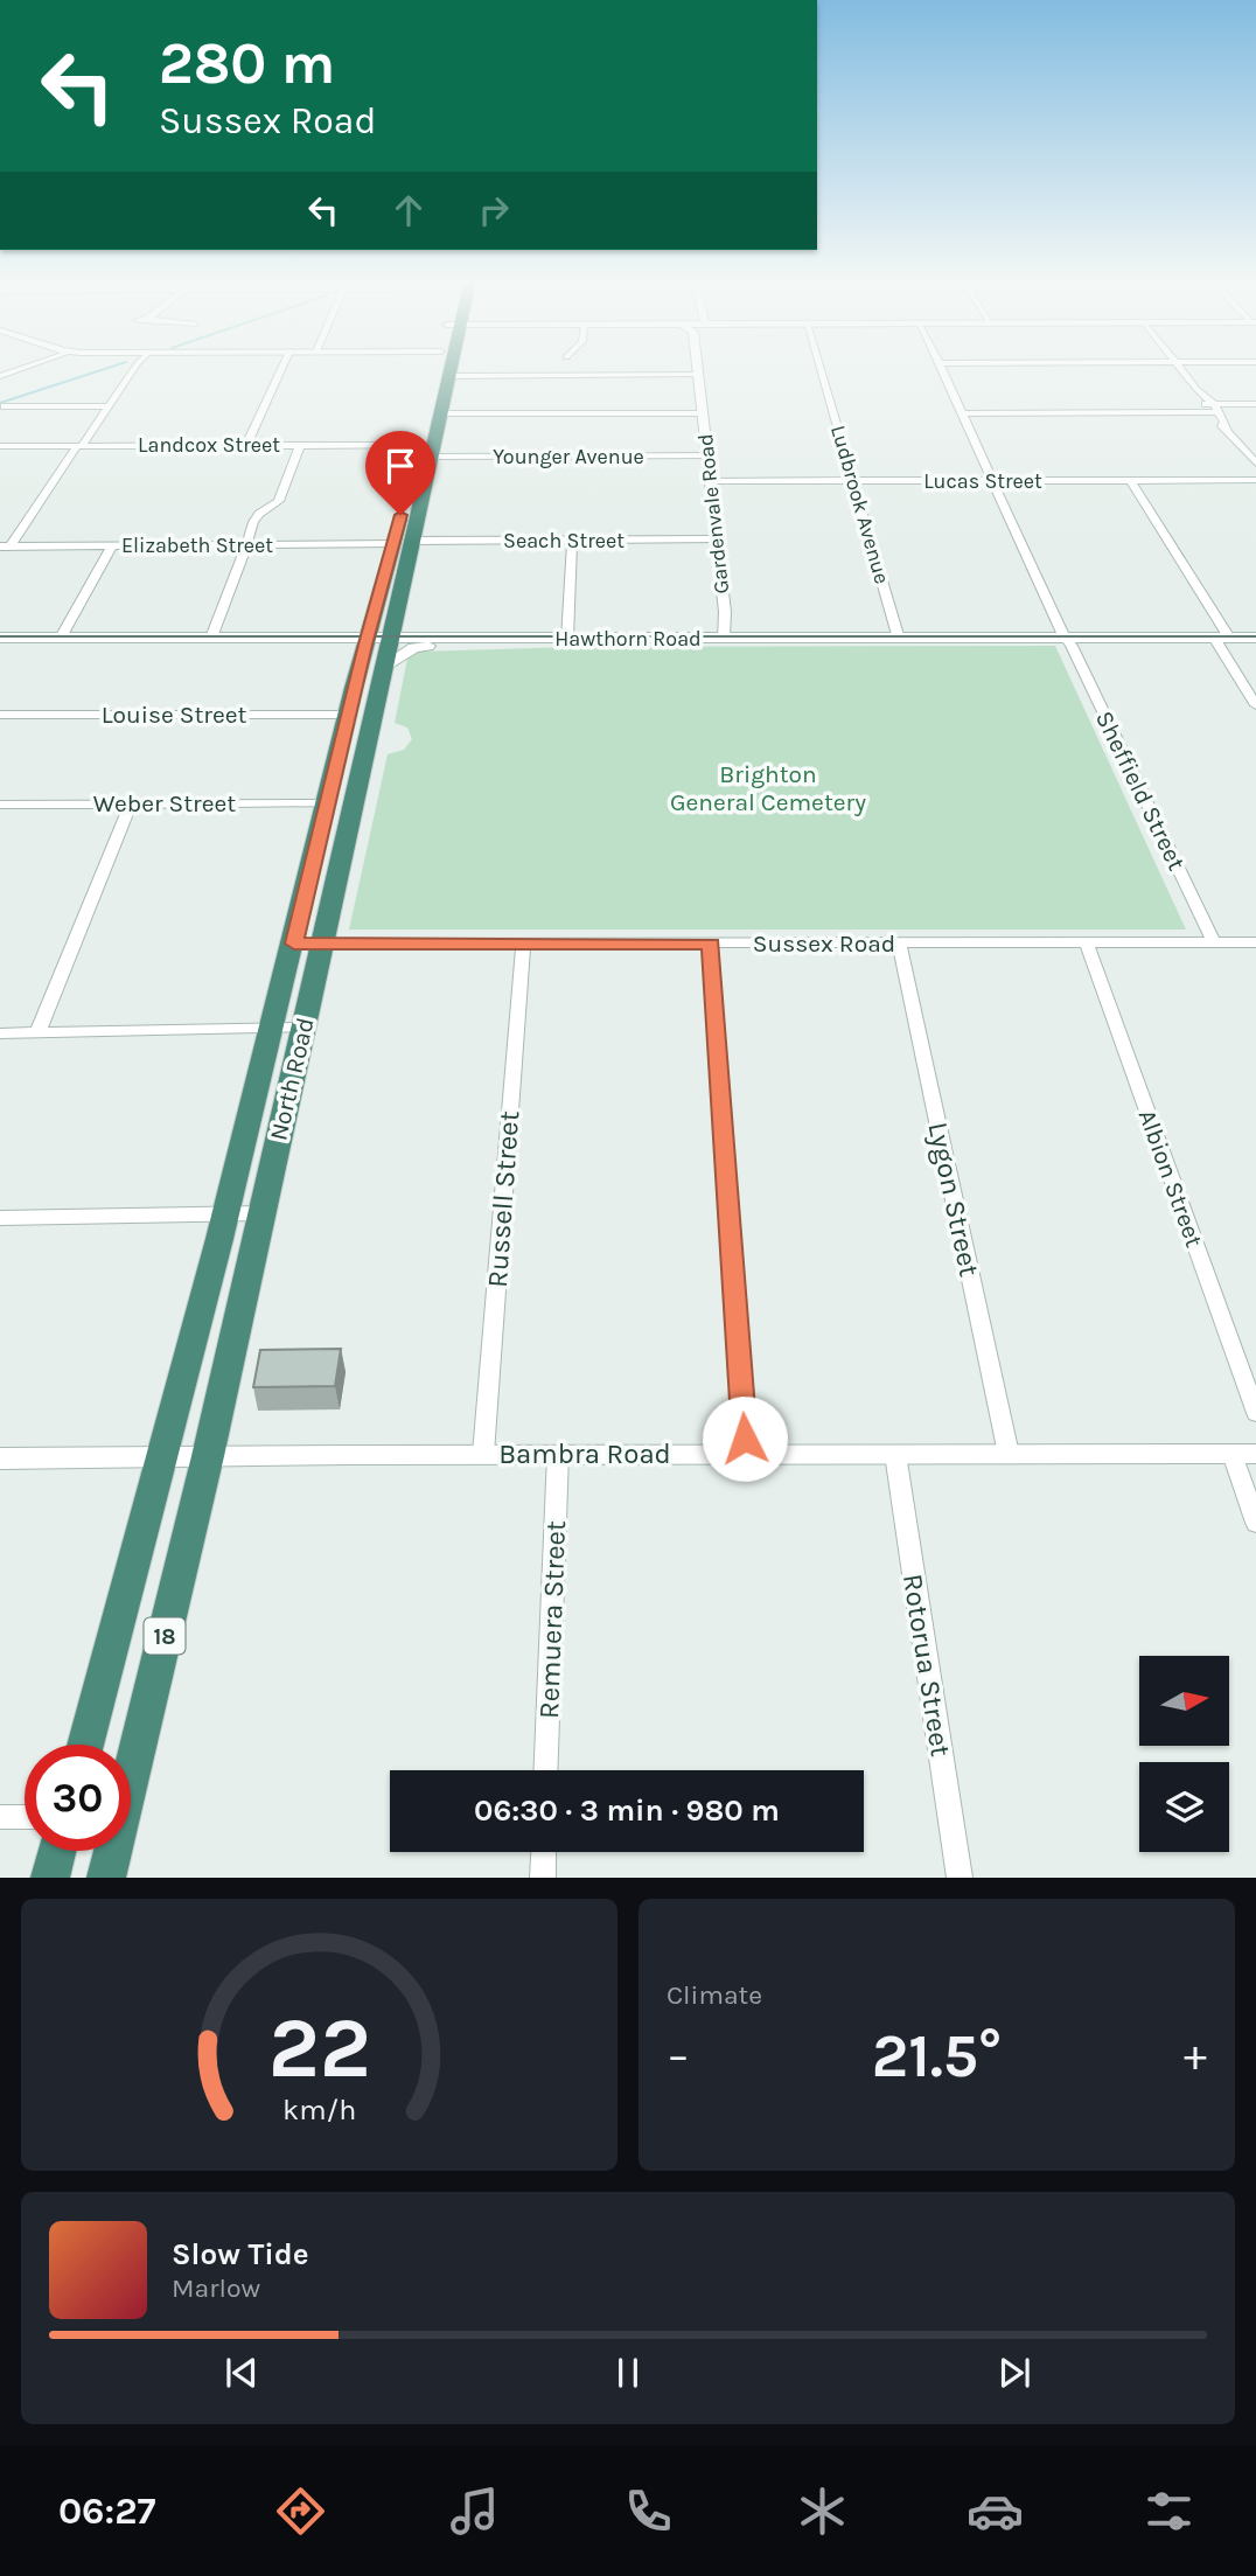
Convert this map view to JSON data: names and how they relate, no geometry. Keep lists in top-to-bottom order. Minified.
{"streets":{"highway":["North Road","18"],"main road":["Hawthorn Road"],"street":["Landcox Street","Younger Avenue","Lucas Street","Ludbrook Avenue","Gardenvale Road","Seach Street","Elizabeth Street","Louise Street","Sheffield Street","Weber Street","Sussex Road","Albion Street","Russell Street","Lygon Street","Bambra Road","Remuera Street","Rotorua Street"]},"crossings":[["Landcox Street","North Road"],["Younger Avenue","Gardenvale Road"],["Younger Avenue","North Road"],["Lucas Street","Ludbrook Avenue"],["Lucas Street","Gardenvale Road"],["Lucas Street","Sheffield Street"],["Ludbrook Avenue","Hawthorn Road"],["Gardenvale Road","Seach Street"],["Gardenvale Road","Hawthorn Road"],["Seach Street","Elizabeth Street"],["Seach Street","North Road"],["Elizabeth Street","North Road"],["Hawthorn Road","Sheffield Street"],["Hawthorn Road","North Road"],["Louise Street","North Road"],["Sheffield Street","Sussex Road"],["Weber Street","North Road"],["Sussex Road","North Road"],["Sussex Road","Albion Street"],["Sussex Road","Russell Street"],["Sussex Road","Lygon Street"],["North Road","Bambra Road"],["Russell Street","Bambra Road"],["Lygon Street","Bambra Road"],["Bambra Road","Remuera Street"],["Bambra Road","Rotorua Street"]],"parks":["Brighton General Cemetery"],"north":"right","page":{"turn":["280 m","Sussex Road"],"limit":"30","trip":"06:30 · 3 min · 980 m","tile":"Climate","heat":["−","21.5°","+"],"song":["Slow Tide","Marlow"],"tabs":"06:27","gauge":["22","km/h"]}}
